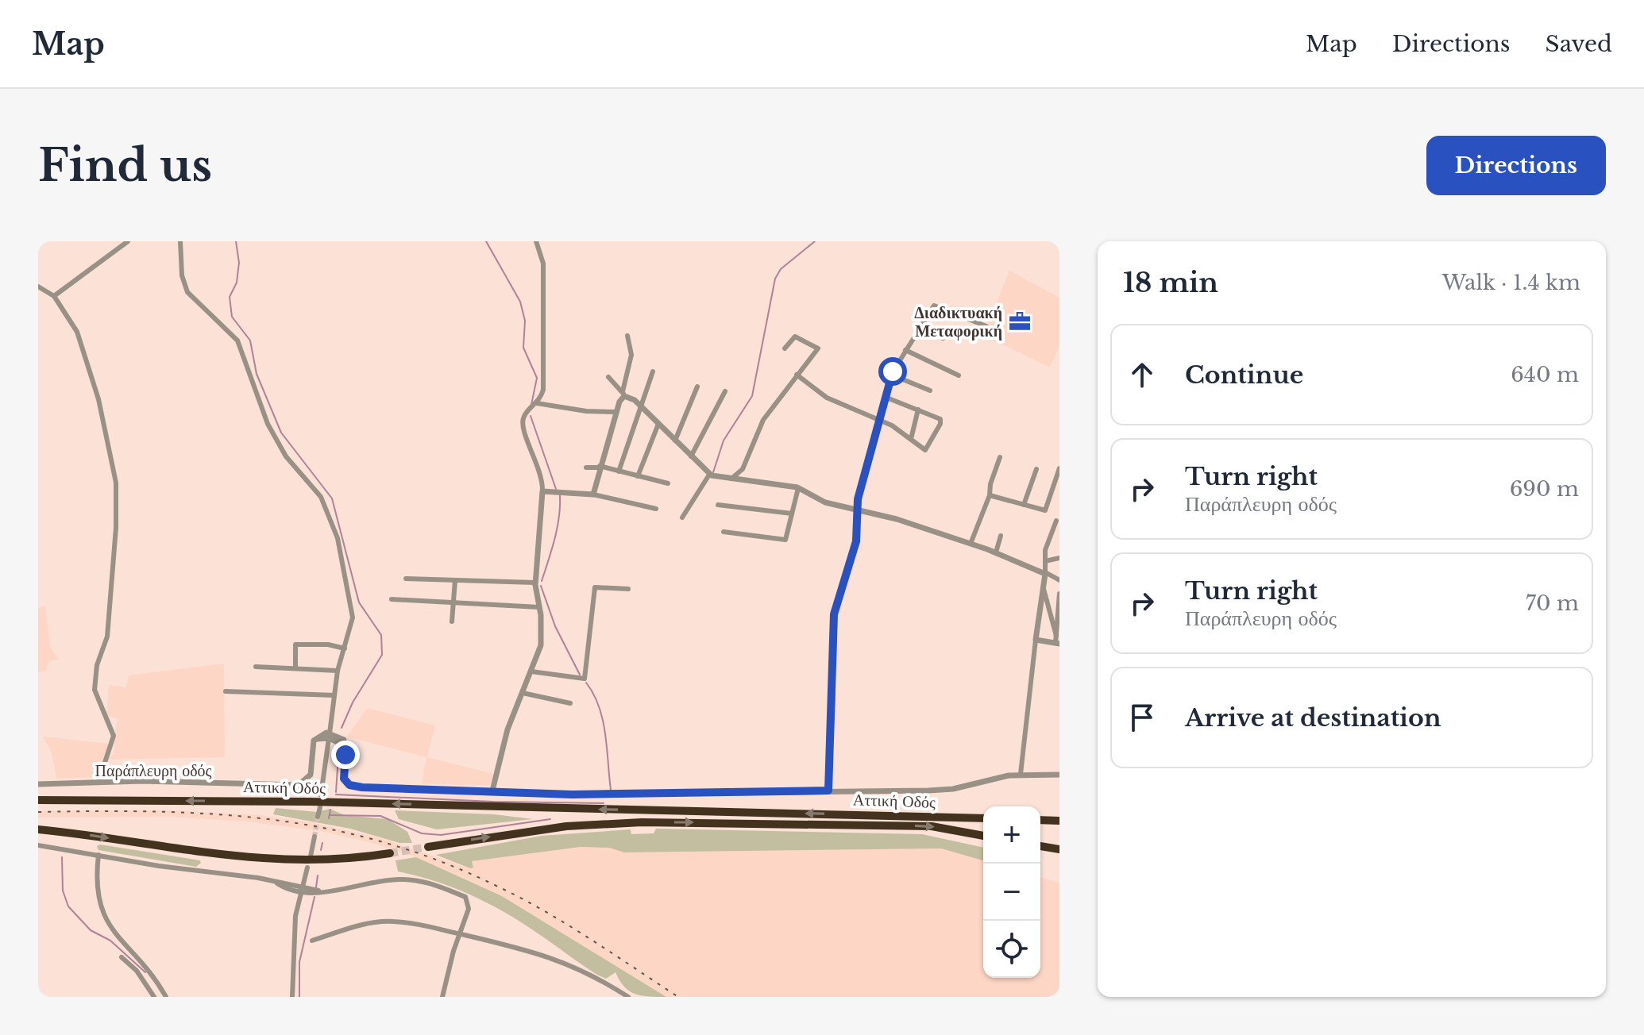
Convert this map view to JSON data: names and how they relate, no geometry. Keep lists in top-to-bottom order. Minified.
{"streets":{"highway":["Αττική Οδός"],"street":["Παράπλευρη οδός"]},"places":{"office":["Διαδικτυακή Μεταφορική"]},"page":{"header":"Map","nav":["Map","Directions","Saved"],"buttons":"Directions","title":"Find us","heading":["18 min","Walk · 1.4 km"],"list":[["Continue","640 m"],["Turn right","Παράπλευρη οδός","690 m"],["Turn right","Παράπλευρη οδός","70 m"],"Arrive at destination"],"map_buttons":["+","−"]}}
